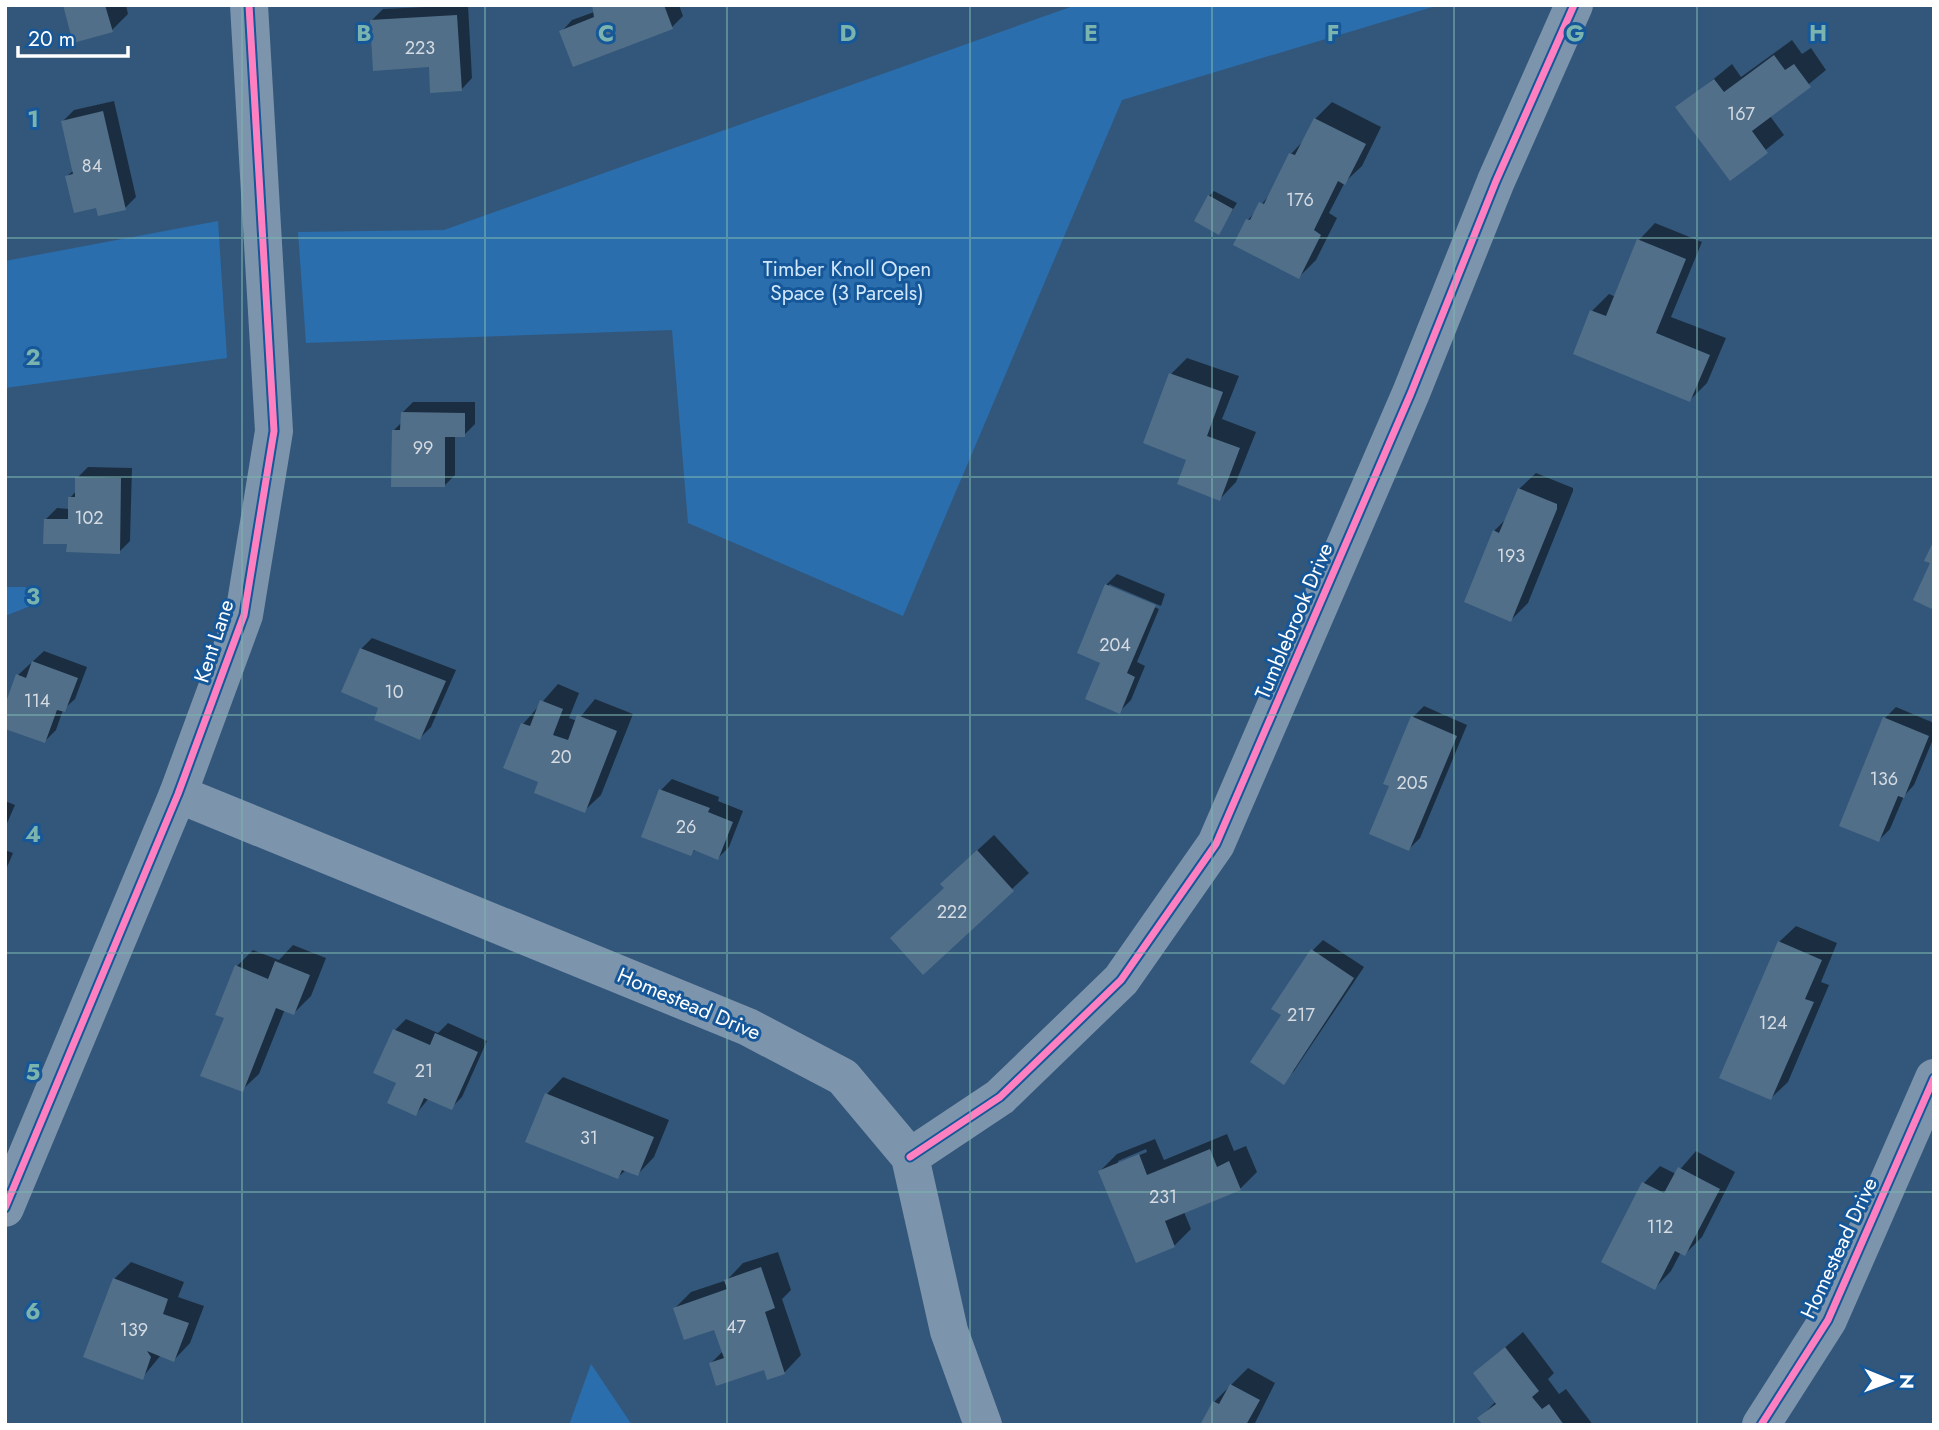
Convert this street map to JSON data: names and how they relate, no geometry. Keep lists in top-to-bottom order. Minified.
{"streets":{"street":["Tumblebrook Drive","Kent Lane","Homestead Drive"]},"crossings":[["Tumblebrook Drive","Homestead Drive"],["Kent Lane","Homestead Drive"]],"parks":["Timber Knoll Open Space (3 Parcels)"],"house_numbers":["223","167","84","176","99","102","193","204","10","114","20","136","205","26","222","217","124","21","31","231","112","47","139"],"scale_bar":"20 m","north":"right","grid":{"columns":["B","C","D","E","F","G","H"],"rows":["1","2","3","4","5","6"]}}
